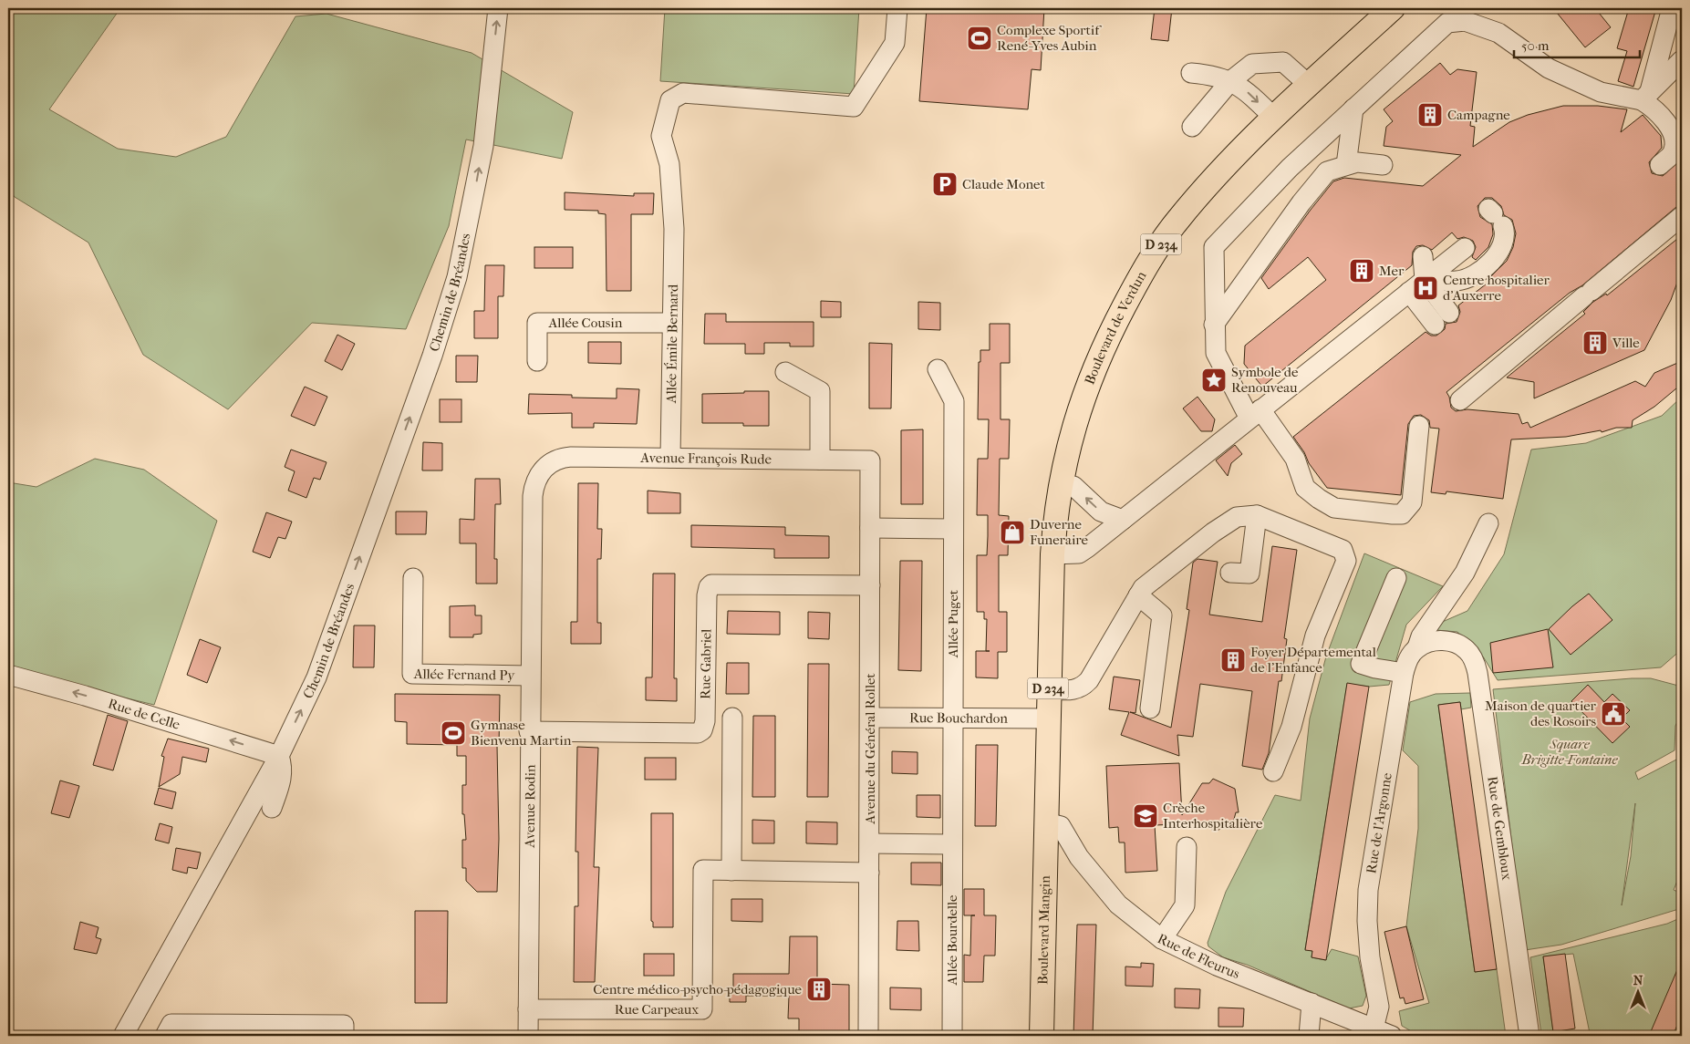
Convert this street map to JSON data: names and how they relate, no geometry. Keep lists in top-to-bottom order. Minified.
{"streets":{"main road":["D 234","Boulevard de Verdun","Boulevard Mangin"],"street":["Chemin de Bréandes","Allée Cousin","Allée Émile Bernard","Avenue François Rude","Allée Puget","Rue Gabriel","Allée Fernand Py","Rue de Celle","Rue Bouchardon","Avenue du Général Rollet","Avenue Rodin","Rue de l'Argonne","Rue de Gembloux","Allée Bourdelle","Rue de Fleurus","Rue Carpeaux"]},"crossings":[["D 234","Boulevard de Verdun"],["D 234","Rue Bouchardon"],["D 234","Boulevard Mangin"],["D 234","Rue de Fleurus"],["Chemin de Bréandes","Rue de Celle"],["Allée Cousin","Allée Émile Bernard"],["Allée Émile Bernard","Avenue François Rude"],["Avenue François Rude","Avenue du Général Rollet"],["Avenue François Rude","Avenue Rodin"],["Allée Puget","Rue Bouchardon"],["Allée Puget","Allée Bourdelle"],["Rue Gabriel","Avenue du Général Rollet"],["Rue Gabriel","Avenue Rodin"],["Allée Fernand Py","Avenue Rodin"],["Rue Bouchardon","Avenue du Général Rollet"],["Rue Bouchardon","Allée Bourdelle"],["Avenue du Général Rollet","Rue Carpeaux"],["Avenue Rodin","Rue Carpeaux"],["Rue de l'Argonne","Rue de Gembloux"],["Rue de l'Argonne","Rue de Fleurus"],["Boulevard Mangin","Rue de Fleurus"]],"one_way":["Chemin de Bréandes","Rue de Celle"],"parks":["Square Brigitte-Fontaine"],"places":{"sports":["Complexe Sportif René-Yves Aubin","Gymnase Bienvenu Martin"],"building":["Campagne","Mer","Ville","Foyer Départemental de l'Enfance","Centre médico-psycho-pédagogique"],"parking":["Claude Monet"],"hospital":["Centre hospitalier d’Auxerre"],"place":["Symbole de Renouveau"],"shop":["Duverne Funeraire"],"public building":["Maison de quartier des Rosoirs"],"school or university":["Crèche Interhospitalière"]},"scale_bar":"50 m","north":"top"}
